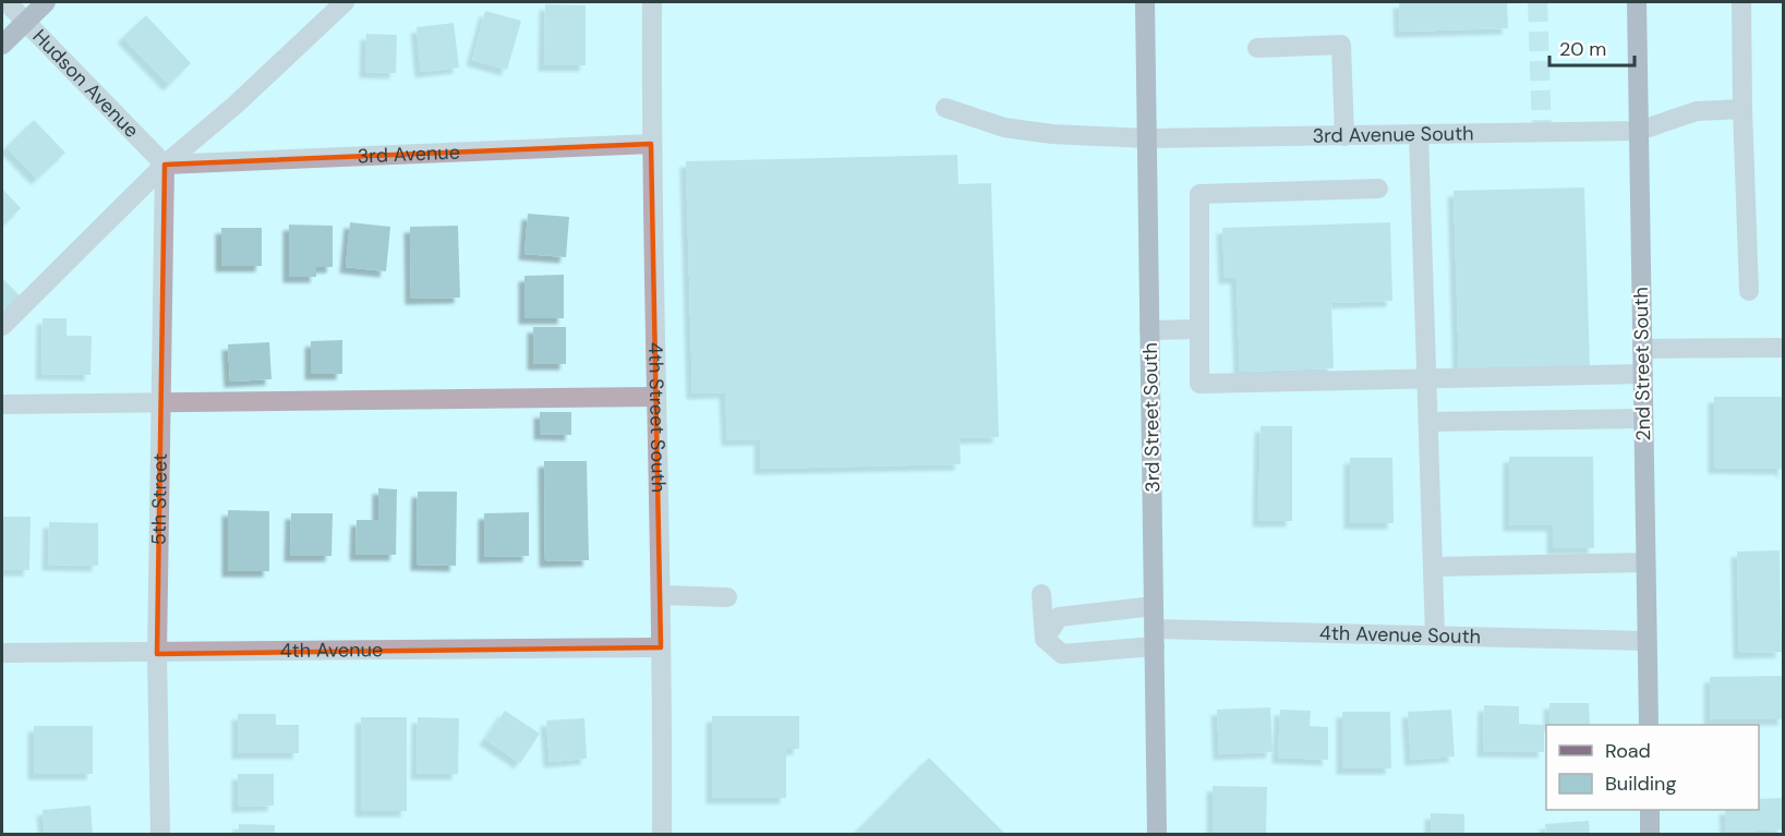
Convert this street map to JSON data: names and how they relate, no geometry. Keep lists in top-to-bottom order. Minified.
{"streets":{"main road":["2nd Street South","3rd Street South"],"street":["Hudson Avenue","3rd Avenue South","3rd Avenue","4th Street South","5th Street","4th Avenue South","4th Avenue"]},"crossings":[["Hudson Avenue","3rd Avenue"],["Hudson Avenue","5th Street"],["3rd Avenue South","2nd Street South"],["3rd Avenue South","3rd Street South"],["3rd Avenue","4th Street South"],["3rd Avenue","5th Street"],["2nd Street South","4th Avenue South"],["3rd Street South","4th Avenue South"],["4th Street South","4th Avenue"],["5th Street","4th Avenue"]],"legend":["Road","Building"],"scale_bar":"20 m"}
